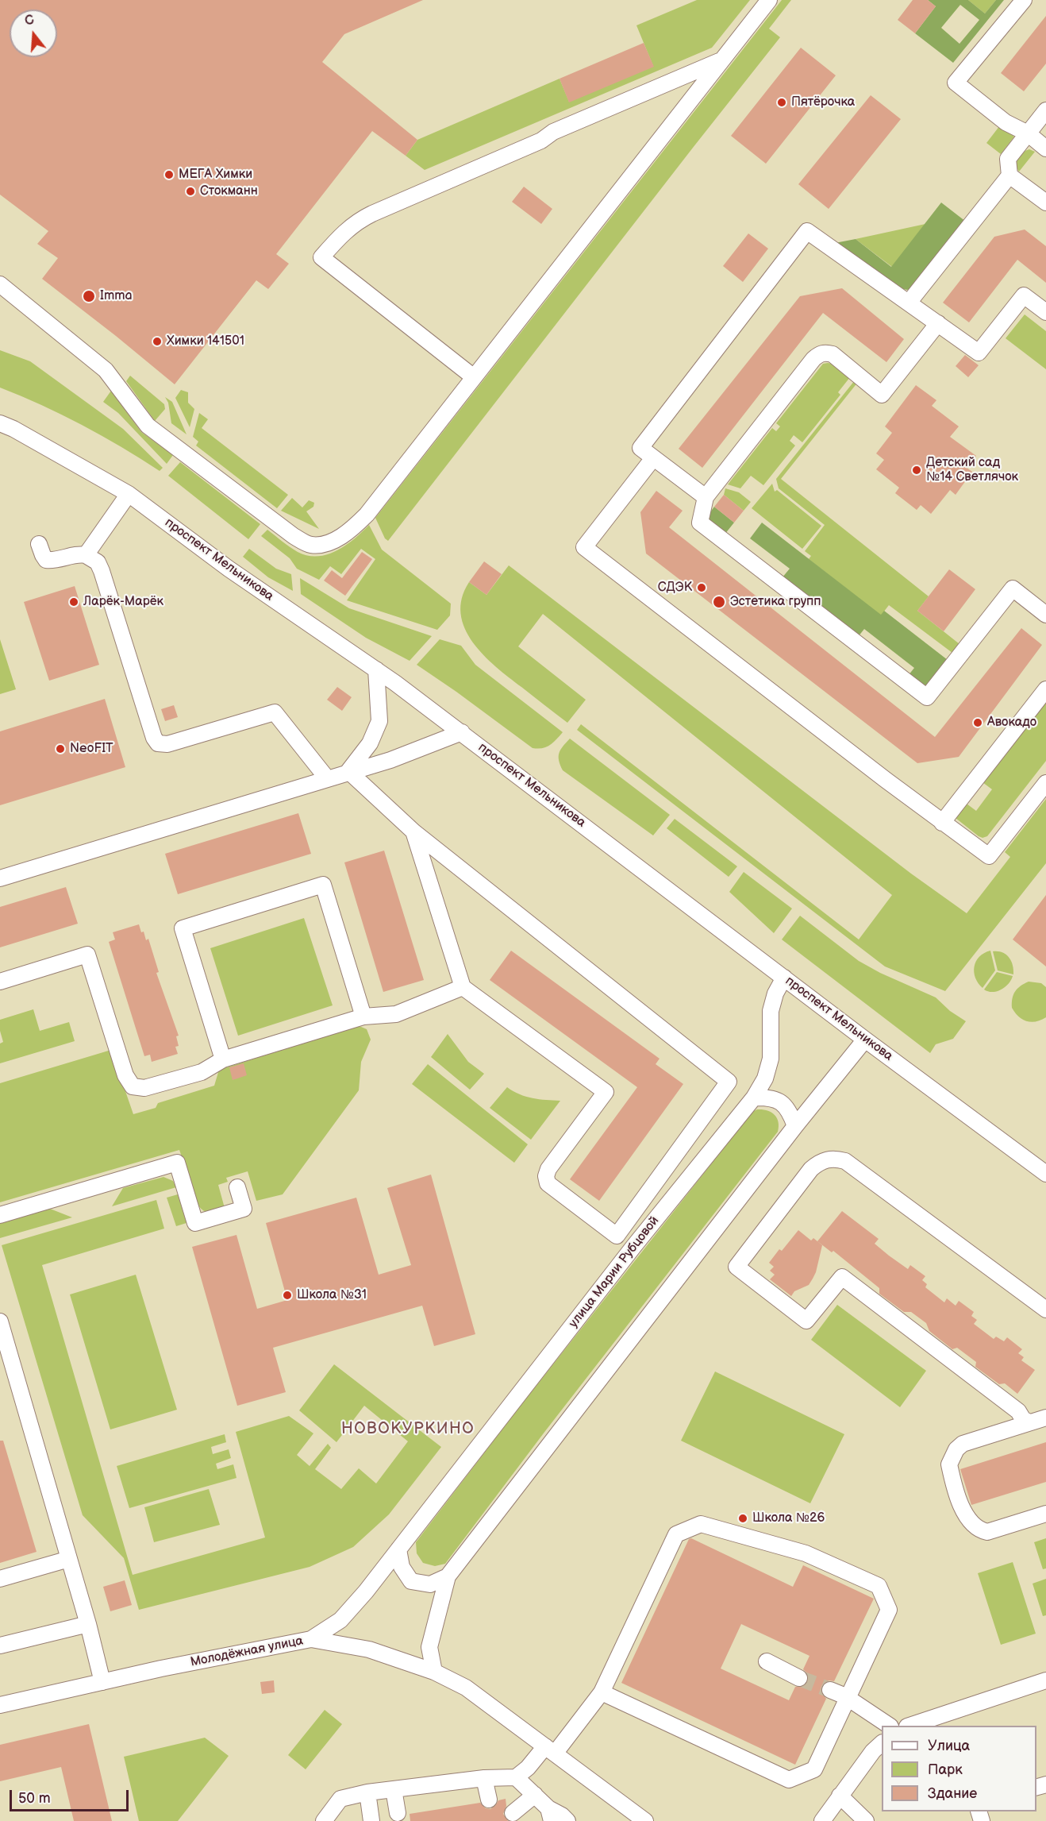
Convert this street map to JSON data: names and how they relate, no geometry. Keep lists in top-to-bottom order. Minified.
{"streets":{"street":["проспект Мельникова","улица Марии Рубцовой","Молодёжная улица"]},"crossings":[["проспект Мельникова","улица Марии Рубцовой"],["улица Марии Рубцовой","Молодёжная улица"]],"districts":["НОВОКУРКИНО"],"places":["Пятёрочка","МЕГА Химки","Стокманн","Imma","Химки 141501","Детский сад №14 Светлячок","СДЭК","Ларёк-Марёк","Эстетика групп","Авокадо","NeoFIT","Школа №31","Школа №26"],"legend":["Улица","Парк","Здание"],"scale_bar":"50 m","north":"top"}
